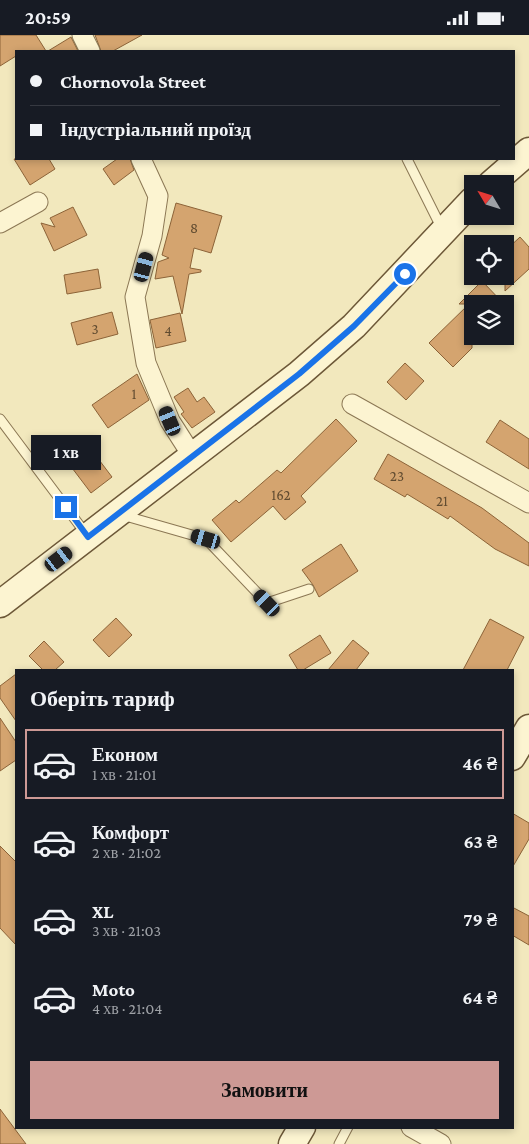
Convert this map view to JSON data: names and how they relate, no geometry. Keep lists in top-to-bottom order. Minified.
{"house_numbers":["8","3","4","1","23","162","21"],"north":"top left","page":{"status":"20:59","banner":["Chornovola Street","Індустріальний проїзд"],"bubble":"1 хв","heading":"Оберіть тариф","list":[{"name":"Економ","note":"1 хв · 21:01","value":"46 ₴"},{"name":"Комфорт","note":"2 хв · 21:02","value":"63 ₴"},{"name":"XL","note":"3 хв · 21:03","value":"79 ₴"},{"name":"Moto","note":"4 хв · 21:04","value":"64 ₴"}],"buttons":"Замовити"}}
